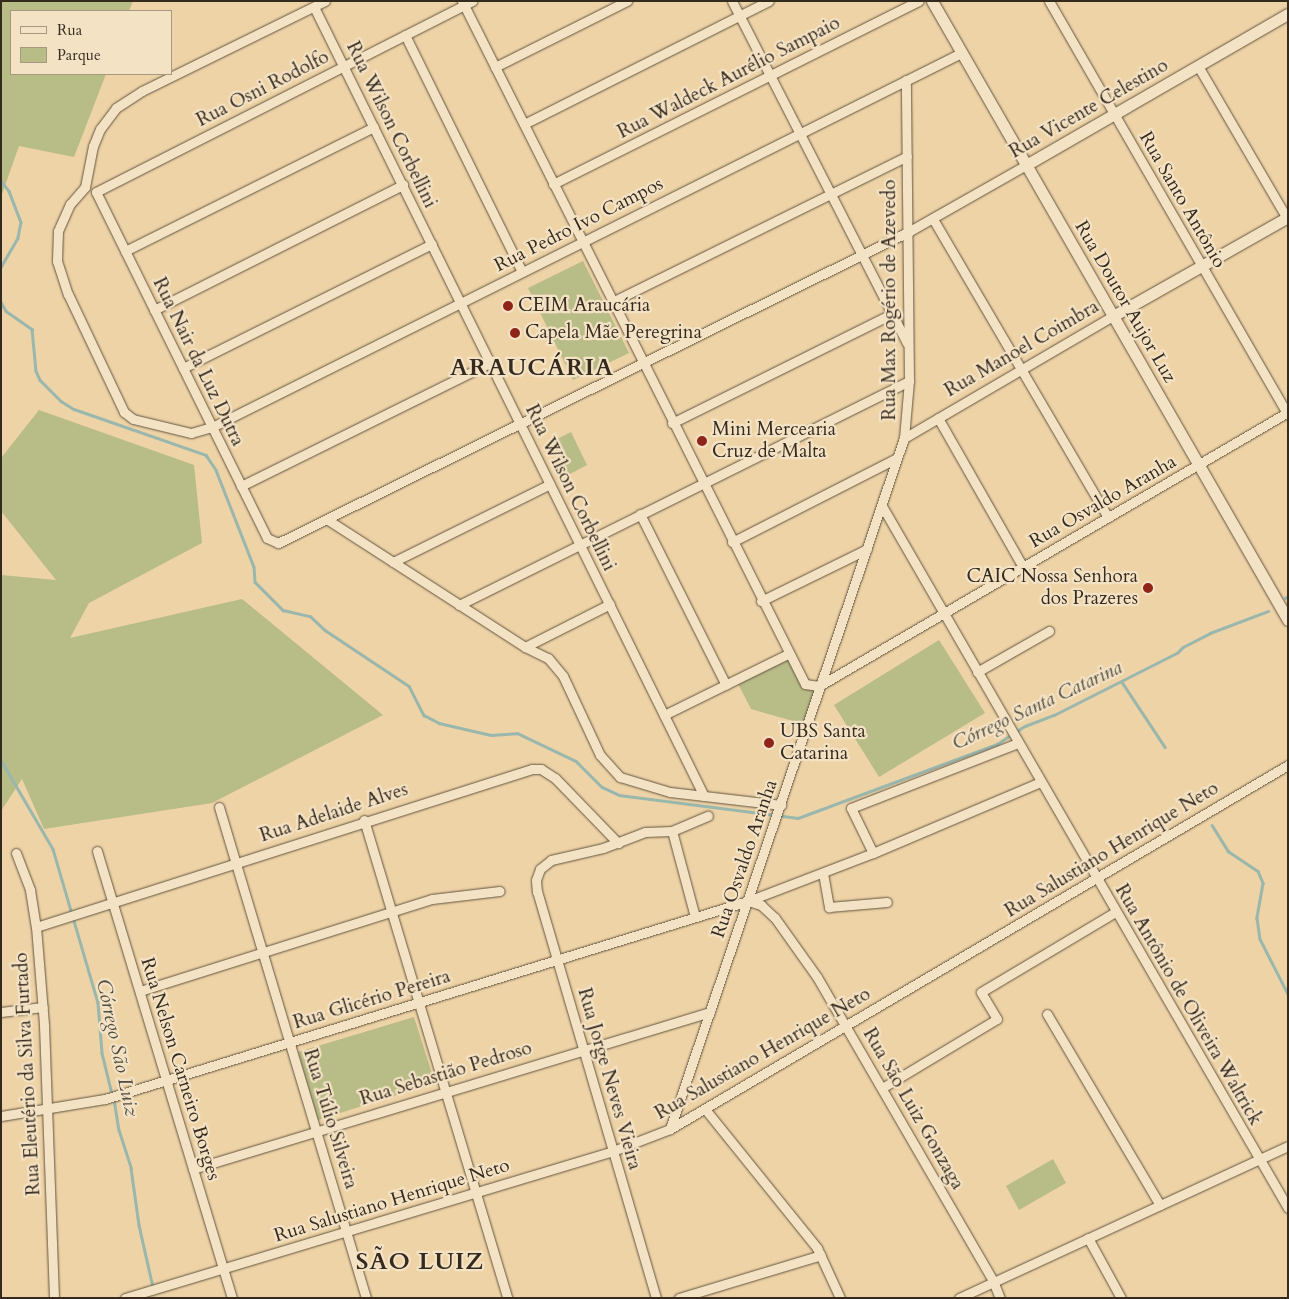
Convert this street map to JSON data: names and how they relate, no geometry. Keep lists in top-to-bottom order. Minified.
{"streets":{"street":["Rua Waldeck Aurélio Sampaio","Rua Osni Rodolfo","Rua Vicente Celestino","Rua Wilson Corbellini","Rua Santo Antônio","Rua Pedro Ivo Campos","Rua Max Rogério de Azevedo","Rua Doutor Aujor Luz","Rua Manoel Coimbra","Rua Nair da Luz Dutra","Rua Osvaldo Aranha","Rua Adelaide Alves","Rua Salustiano Henrique Neto","Rua Glicério Pereira","Rua Antônio de Oliveira Waltrick","Rua Nelson Carneiro Borges","Rua Eleutério da Silva Furtado","Rua Sebastião Pedroso","Rua Jorge Neves Vieira","Rua São Luiz Gonzaga","Rua Túlio Silveira"]},"crossings":[["Rua Osni Rodolfo","Rua Wilson Corbellini"],["Rua Osni Rodolfo","Rua Nair da Luz Dutra"],["Rua Vicente Celestino","Rua Wilson Corbellini"],["Rua Vicente Celestino","Rua Santo Antônio"],["Rua Vicente Celestino","Rua Max Rogério de Azevedo"],["Rua Vicente Celestino","Rua Doutor Aujor Luz"],["Rua Vicente Celestino","Rua Nair da Luz Dutra"],["Rua Wilson Corbellini","Rua Pedro Ivo Campos"],["Rua Santo Antônio","Rua Manoel Coimbra"],["Rua Santo Antônio","Rua Osvaldo Aranha"],["Rua Pedro Ivo Campos","Rua Max Rogério de Azevedo"],["Rua Pedro Ivo Campos","Rua Doutor Aujor Luz"],["Rua Pedro Ivo Campos","Rua Nair da Luz Dutra"],["Rua Max Rogério de Azevedo","Rua Manoel Coimbra"],["Rua Max Rogério de Azevedo","Rua Osvaldo Aranha"],["Rua Max Rogério de Azevedo","Rua Antônio de Oliveira Waltrick"],["Rua Doutor Aujor Luz","Rua Manoel Coimbra"],["Rua Doutor Aujor Luz","Rua Osvaldo Aranha"],["Rua Osvaldo Aranha","Rua Salustiano Henrique Neto"],["Rua Osvaldo Aranha","Rua Glicério Pereira"],["Rua Osvaldo Aranha","Rua Antônio de Oliveira Waltrick"],["Rua Osvaldo Aranha","Rua Sebastião Pedroso"],["Rua Osvaldo Aranha","Rua São Luiz Gonzaga"],["Rua Adelaide Alves","Rua Nelson Carneiro Borges"],["Rua Adelaide Alves","Rua Eleutério da Silva Furtado"],["Rua Adelaide Alves","Rua Jorge Neves Vieira"],["Rua Adelaide Alves","Rua Túlio Silveira"],["Rua Salustiano Henrique Neto","Rua Antônio de Oliveira Waltrick"],["Rua Salustiano Henrique Neto","Rua Nelson Carneiro Borges"],["Rua Salustiano Henrique Neto","Rua Jorge Neves Vieira"],["Rua Salustiano Henrique Neto","Rua São Luiz Gonzaga"],["Rua Salustiano Henrique Neto","Rua Túlio Silveira"],["Rua Glicério Pereira","Rua Antônio de Oliveira Waltrick"],["Rua Glicério Pereira","Rua Nelson Carneiro Borges"],["Rua Glicério Pereira","Rua Eleutério da Silva Furtado"],["Rua Glicério Pereira","Rua Jorge Neves Vieira"],["Rua Glicério Pereira","Rua São Luiz Gonzaga"],["Rua Glicério Pereira","Rua Túlio Silveira"],["Rua Nelson Carneiro Borges","Rua Sebastião Pedroso"],["Rua Sebastião Pedroso","Rua Jorge Neves Vieira"],["Rua Sebastião Pedroso","Rua Túlio Silveira"]],"districts":["ARAUCÁRIA","SÃO LUIZ"],"water":["Córrego Santa Catarina","Córrego São Luiz"],"places":["CEIM Araucária","Capela Mãe Peregrina","Mini Mercearia Cruz de Malta","CAIC Nossa Senhora dos Prazeres","UBS Santa Catarina"],"legend":["Rua","Parque"]}
